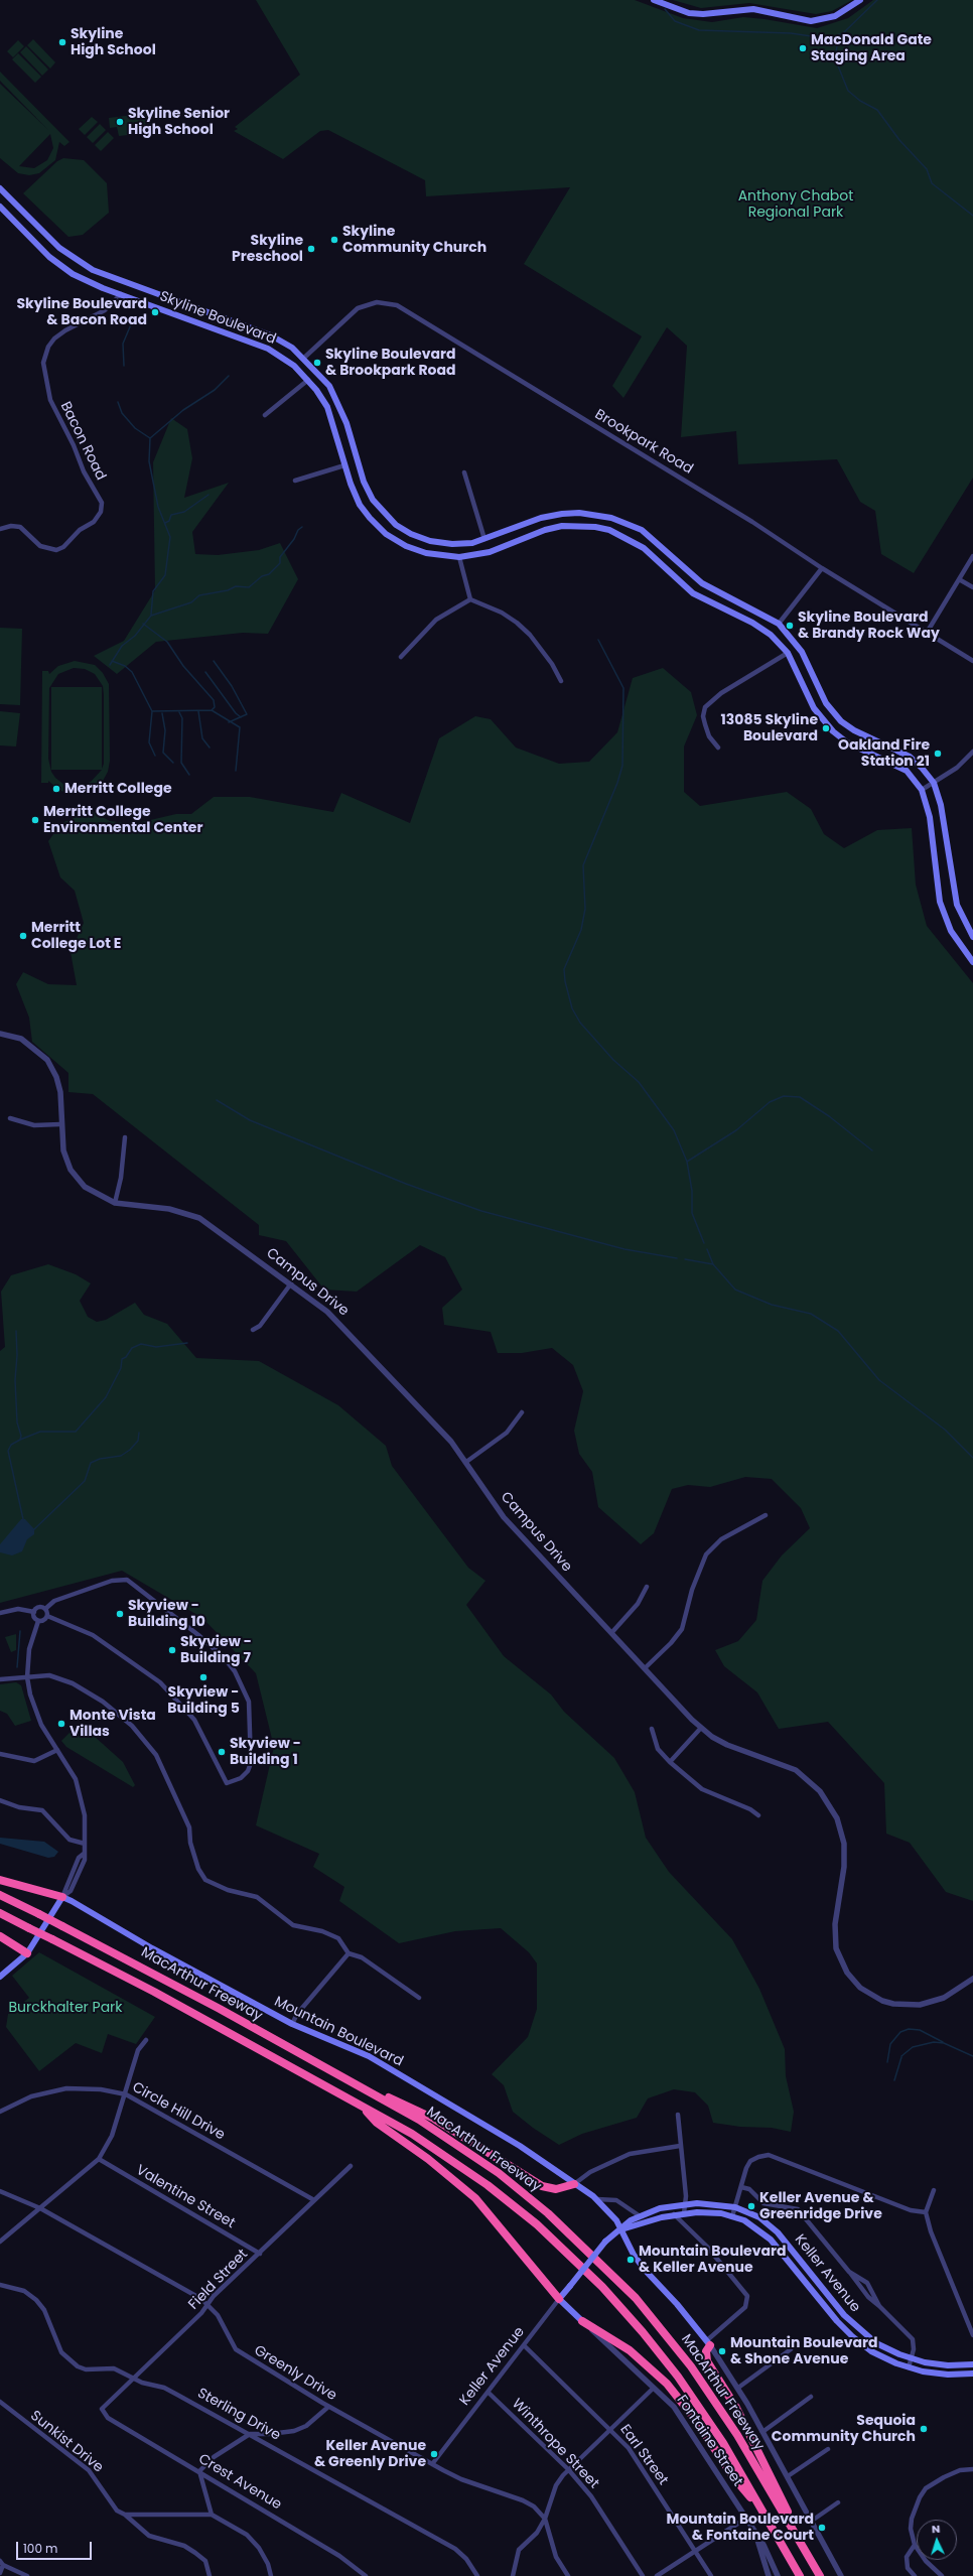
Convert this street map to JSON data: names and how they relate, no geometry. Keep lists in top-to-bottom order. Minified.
{"streets":{"highway":["MacArthur Freeway"],"main road":["Skyline Boulevard","Mountain Boulevard","Keller Avenue","Fontaine Street"],"street":["Bacon Road","Brookpark Road","Campus Drive","Circle Hill Drive","Valentine Street","Field Street","Greenly Drive","Sterling Drive","Sunkist Drive","Winthrope Street","Earl Street","Crest Avenue"]},"crossings":[["Skyline Boulevard","Bacon Road"],["Skyline Boulevard","Brookpark Road"],["Mountain Boulevard","Keller Avenue"],["Circle Hill Drive","Field Street"],["Valentine Street","Field Street"],["Keller Avenue","Greenly Drive"],["Keller Avenue","Fontaine Street"],["Keller Avenue","Winthrope Street"],["Keller Avenue","Earl Street"],["Field Street","Greenly Drive"],["Field Street","Sterling Drive"],["Field Street","Crest Avenue"]],"parks":["Anthony Chabot Regional Park","Burckhalter Park"],"places":["Skyline High School","MacDonald Gate Staging Area","Skyline Senior High School","Skyline Community Church","Skyline Preschool","Skyline Boulevard & Bacon Road","Skyline Boulevard & Brookpark Road","Skyline Boulevard & Brandy Rock Way","13085 Skyline Boulevard","Oakland Fire Station 21","Merritt College","Merritt College Environmental Center","Merritt College Lot E","Skyview - Building 10","Skyview - Building 7","Skyview - Building 5","Monte Vista Villas","Skyview - Building 1","Keller Avenue & Greenridge Drive","Mountain Boulevard & Keller Avenue","Mountain Boulevard & Shone Avenue","Sequoia Community Church","Keller Avenue & Greenly Drive","Mountain Boulevard & Fontaine Court"],"scale_bar":"100 m","north":"top"}
